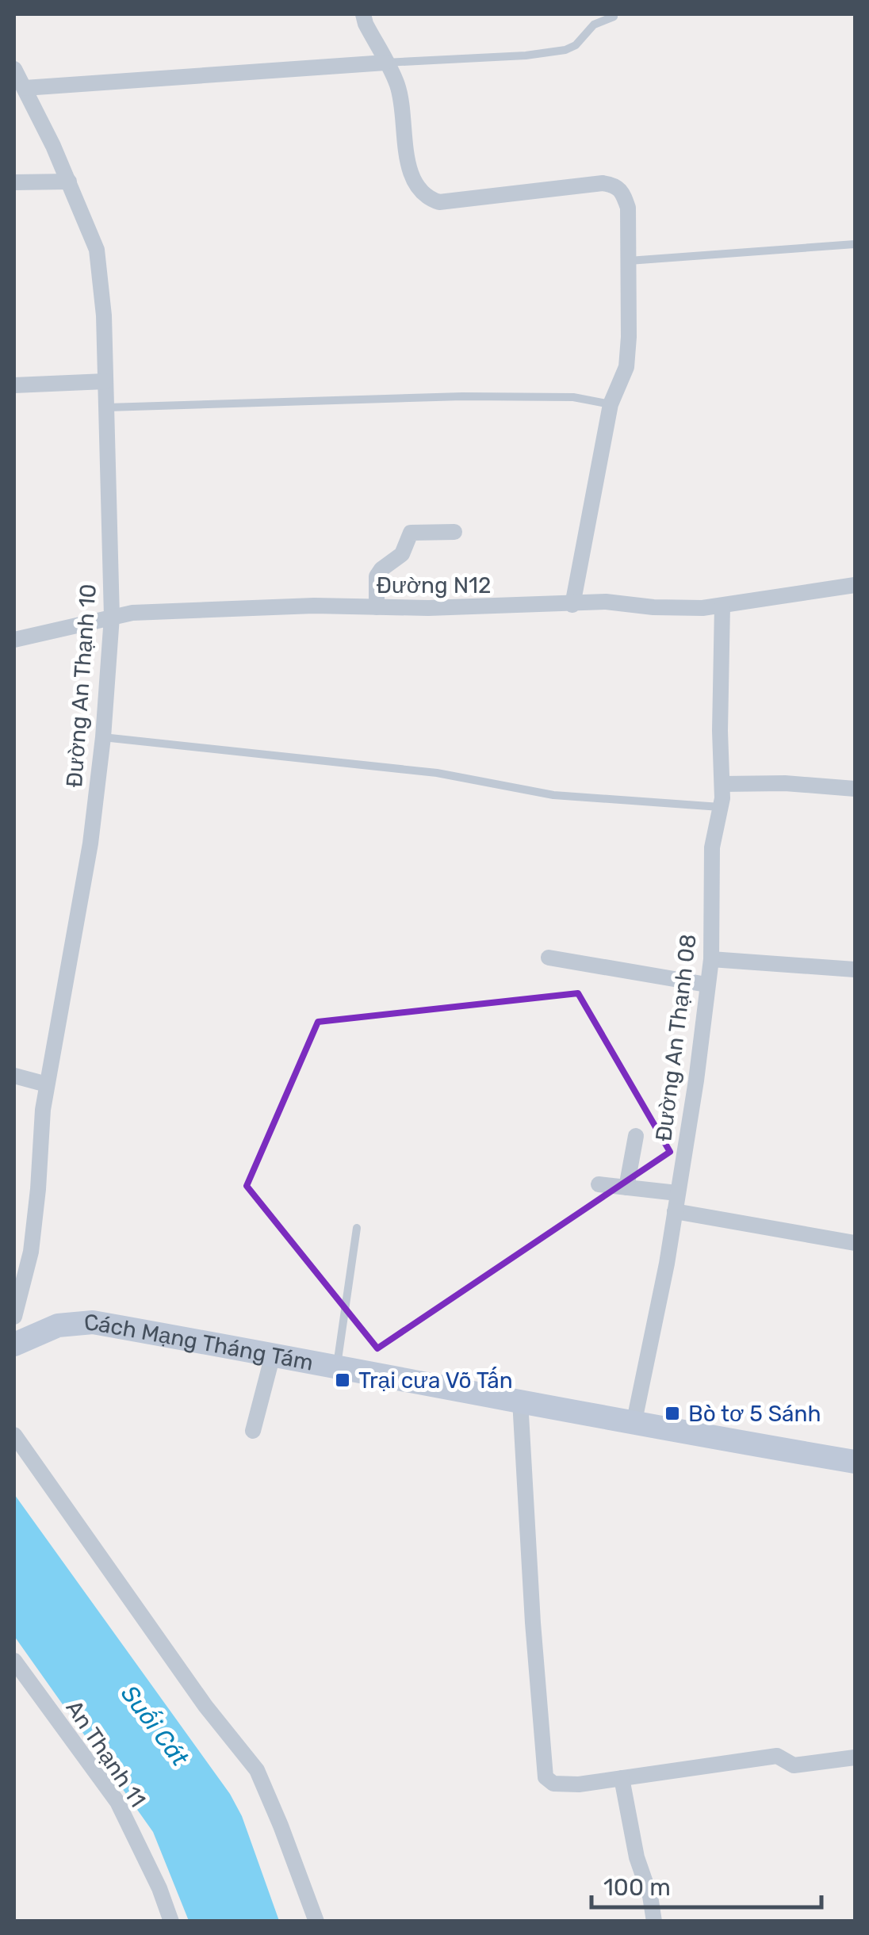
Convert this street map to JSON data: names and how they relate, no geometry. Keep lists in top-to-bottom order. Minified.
{"streets":{"main road":["Cách Mạng Tháng Tám"],"street":["Đường N12","Đường An Thạnh 10","Đường An Thạnh 08","An Thạnh 11"]},"crossings":[["Đường N12","Đường An Thạnh 10"],["Đường N12","Đường An Thạnh 08"],["Đường An Thạnh 08","Cách Mạng Tháng Tám"]],"water":["Suối Cát"],"places":{"transit":["Trại cưa Võ Tấn","Bò tơ 5 Sánh"]},"scale_bar":"100 m"}
